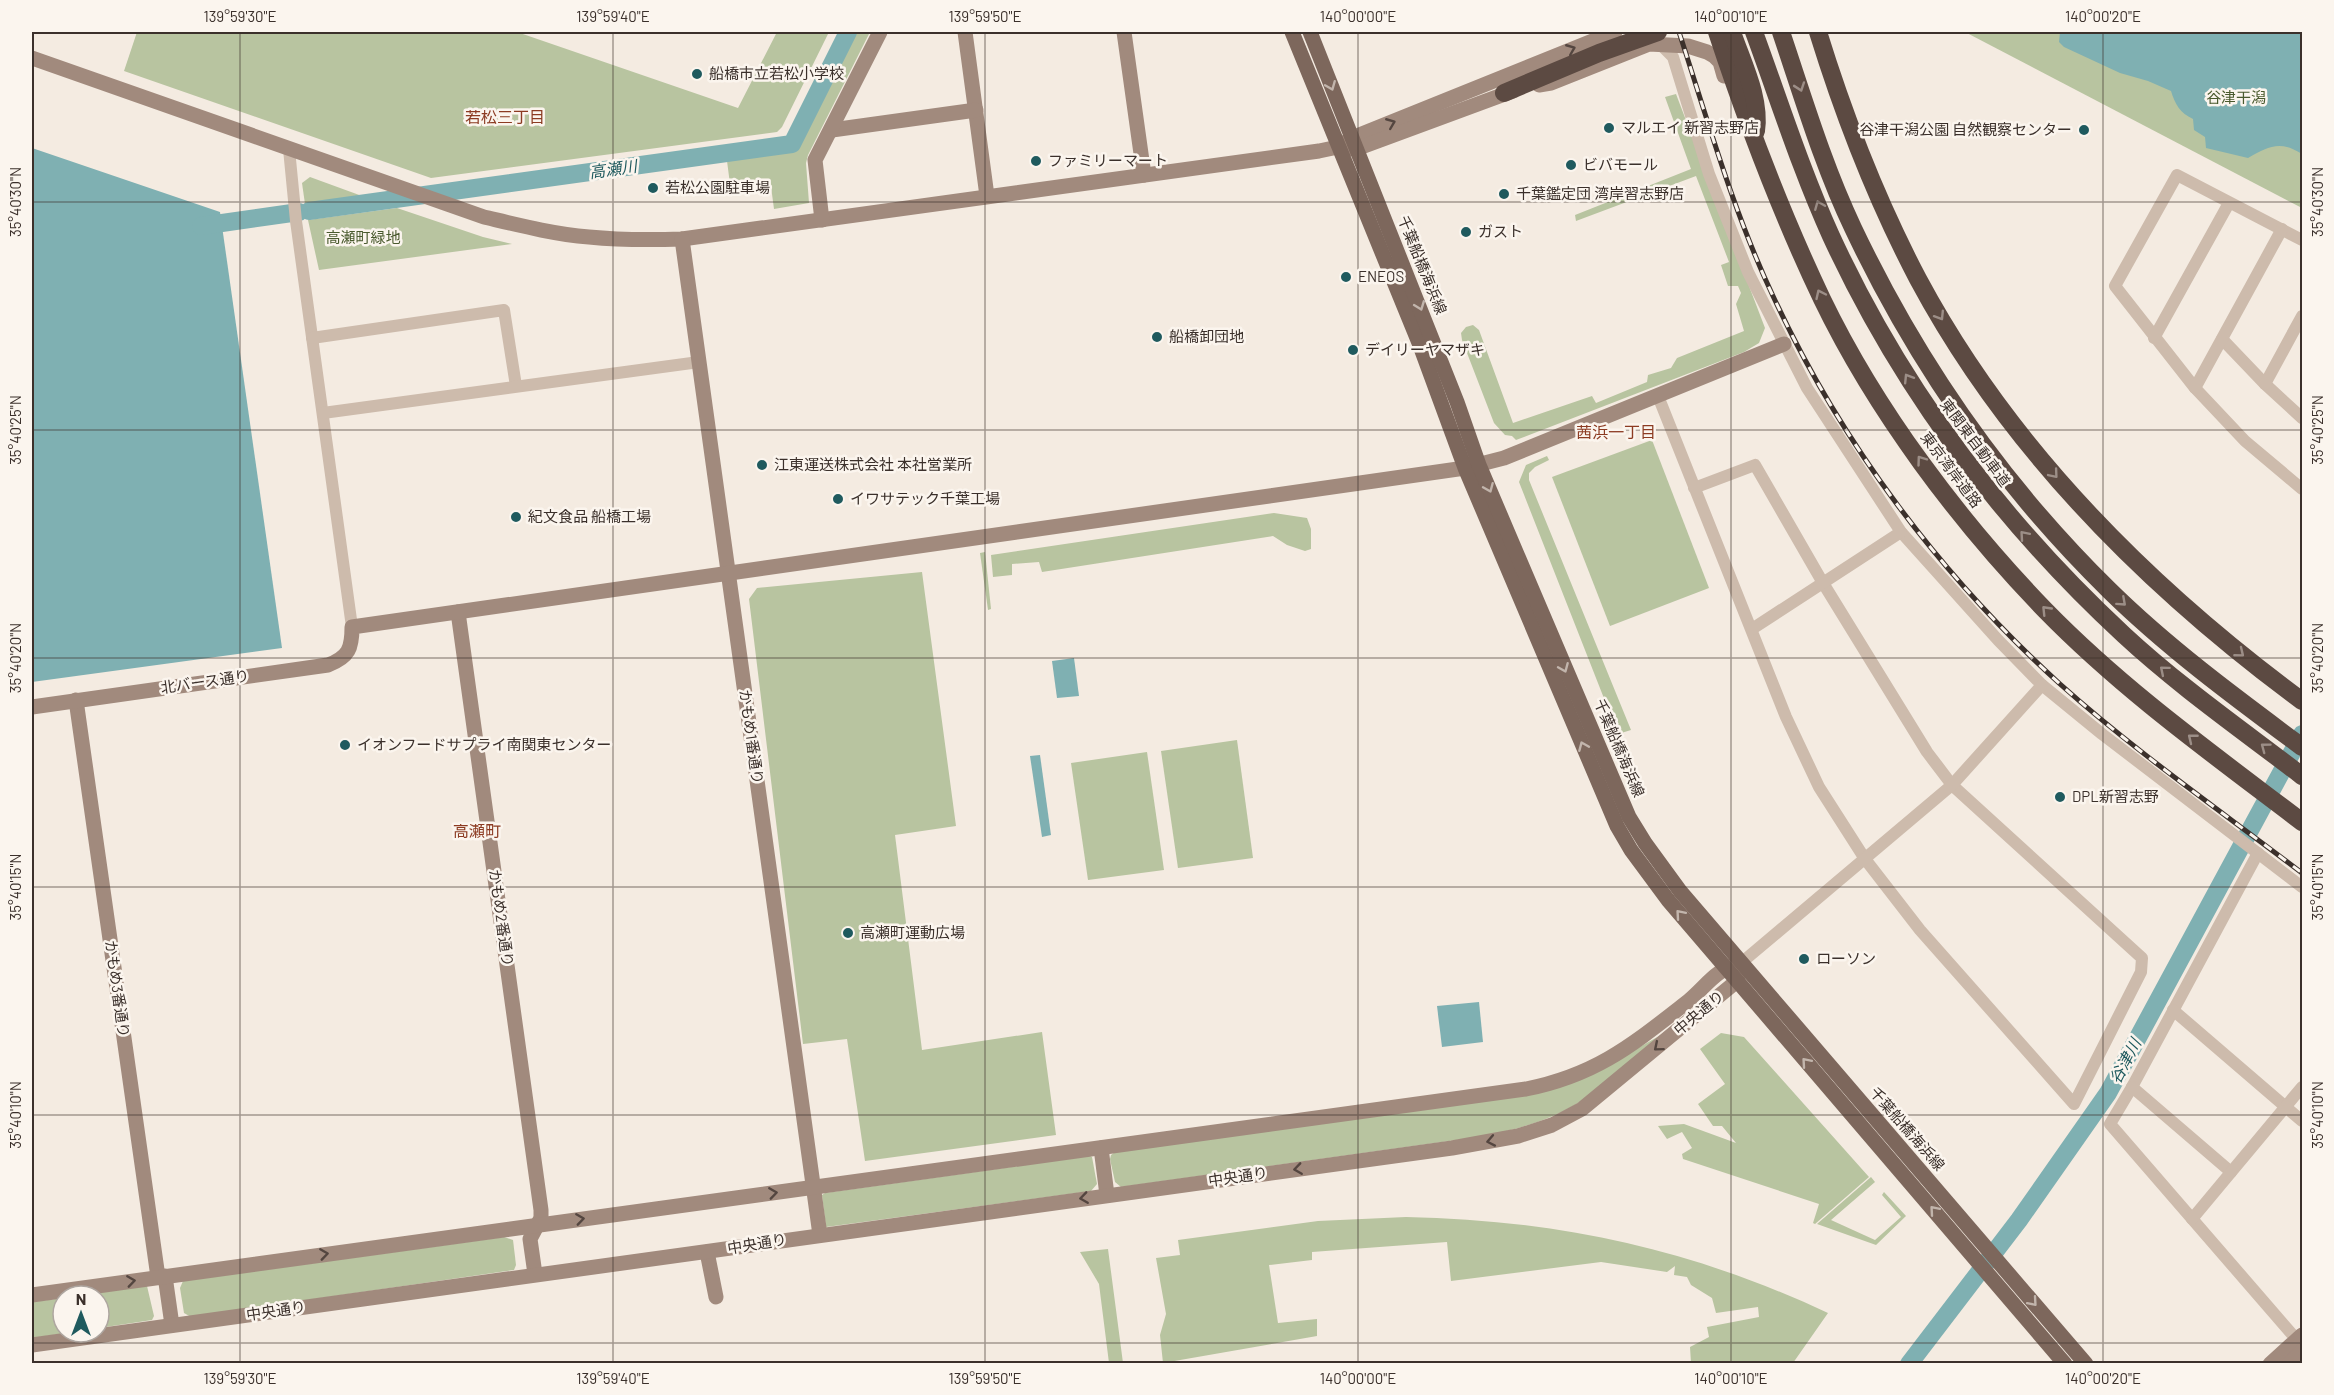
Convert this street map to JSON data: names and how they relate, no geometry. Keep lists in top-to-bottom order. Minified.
{"streets":{"highway":["東関東自動車道","東京湾岸道路"],"main road":["千葉船橋海浜線"],"street":["北バース通り","かもめ1番通り","かもめ2番通り","かもめ3番通り","中央通り"]},"crossings":[["千葉船橋海浜線","中央通り"],["北バース通り","かもめ3番通り"],["かもめ1番通り","中央通り"],["かもめ2番通り","中央通り"],["かもめ3番通り","中央通り"]],"districts":["若松三丁目","茜浜一丁目","高瀬町"],"water":["高瀬川","谷津川"],"parks":["谷津干潟","高瀬町緑地"],"places":["船橋市立若松小学校","マルエイ 新習志野店","谷津干潟公園 自然観察センター","ファミリーマート","ビバモール","若松公園駐車場","千葉鑑定団 湾岸習志野店","ガスト","ENEOS","船橋卸団地","デイリーヤマザキ","江東運送株式会社 本社営業所","イワサテック千葉工場","紀文食品 船橋工場","イオンフードサプライ南関東センター","DPL新習志野","高瀬町運動広場","ローソン"],"north":"top","coordinates":["139°59'30\"E","139°59'40\"E","139°59'50\"E","140°00'00\"E","140°00'10\"E","140°00'20\"E","35°40'30\"N","35°40'25\"N","35°40'20\"N","35°40'15\"N","35°40'10\"N"]}
